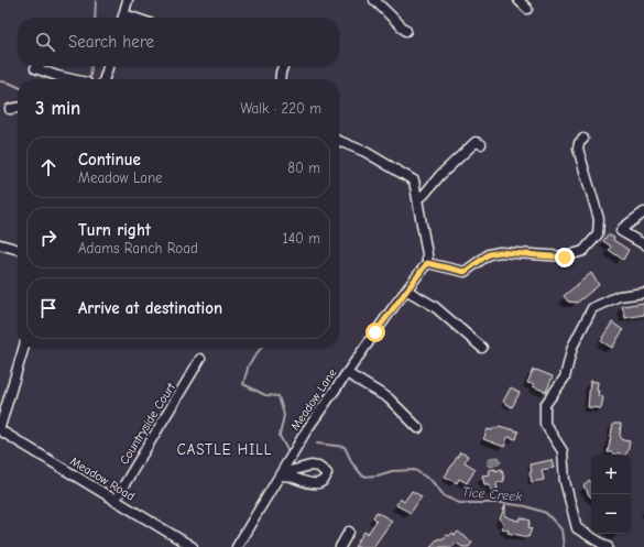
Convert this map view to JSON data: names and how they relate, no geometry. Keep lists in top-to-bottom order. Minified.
{"streets":{"street":["Meadow Lane","Countryside Court","Meadow Road"]},"crossings":[["Countryside Court","Meadow Road"]],"districts":["CASTLE HILL"],"water":["Tice Creek"],"page":{"search":"Search here","heading":["3 min","Walk · 220 m"],"list":[["Continue","Meadow Lane","80 m"],["Turn right","Adams Ranch Road","140 m"],"Arrive at destination"],"map_buttons":["+","−"]}}
